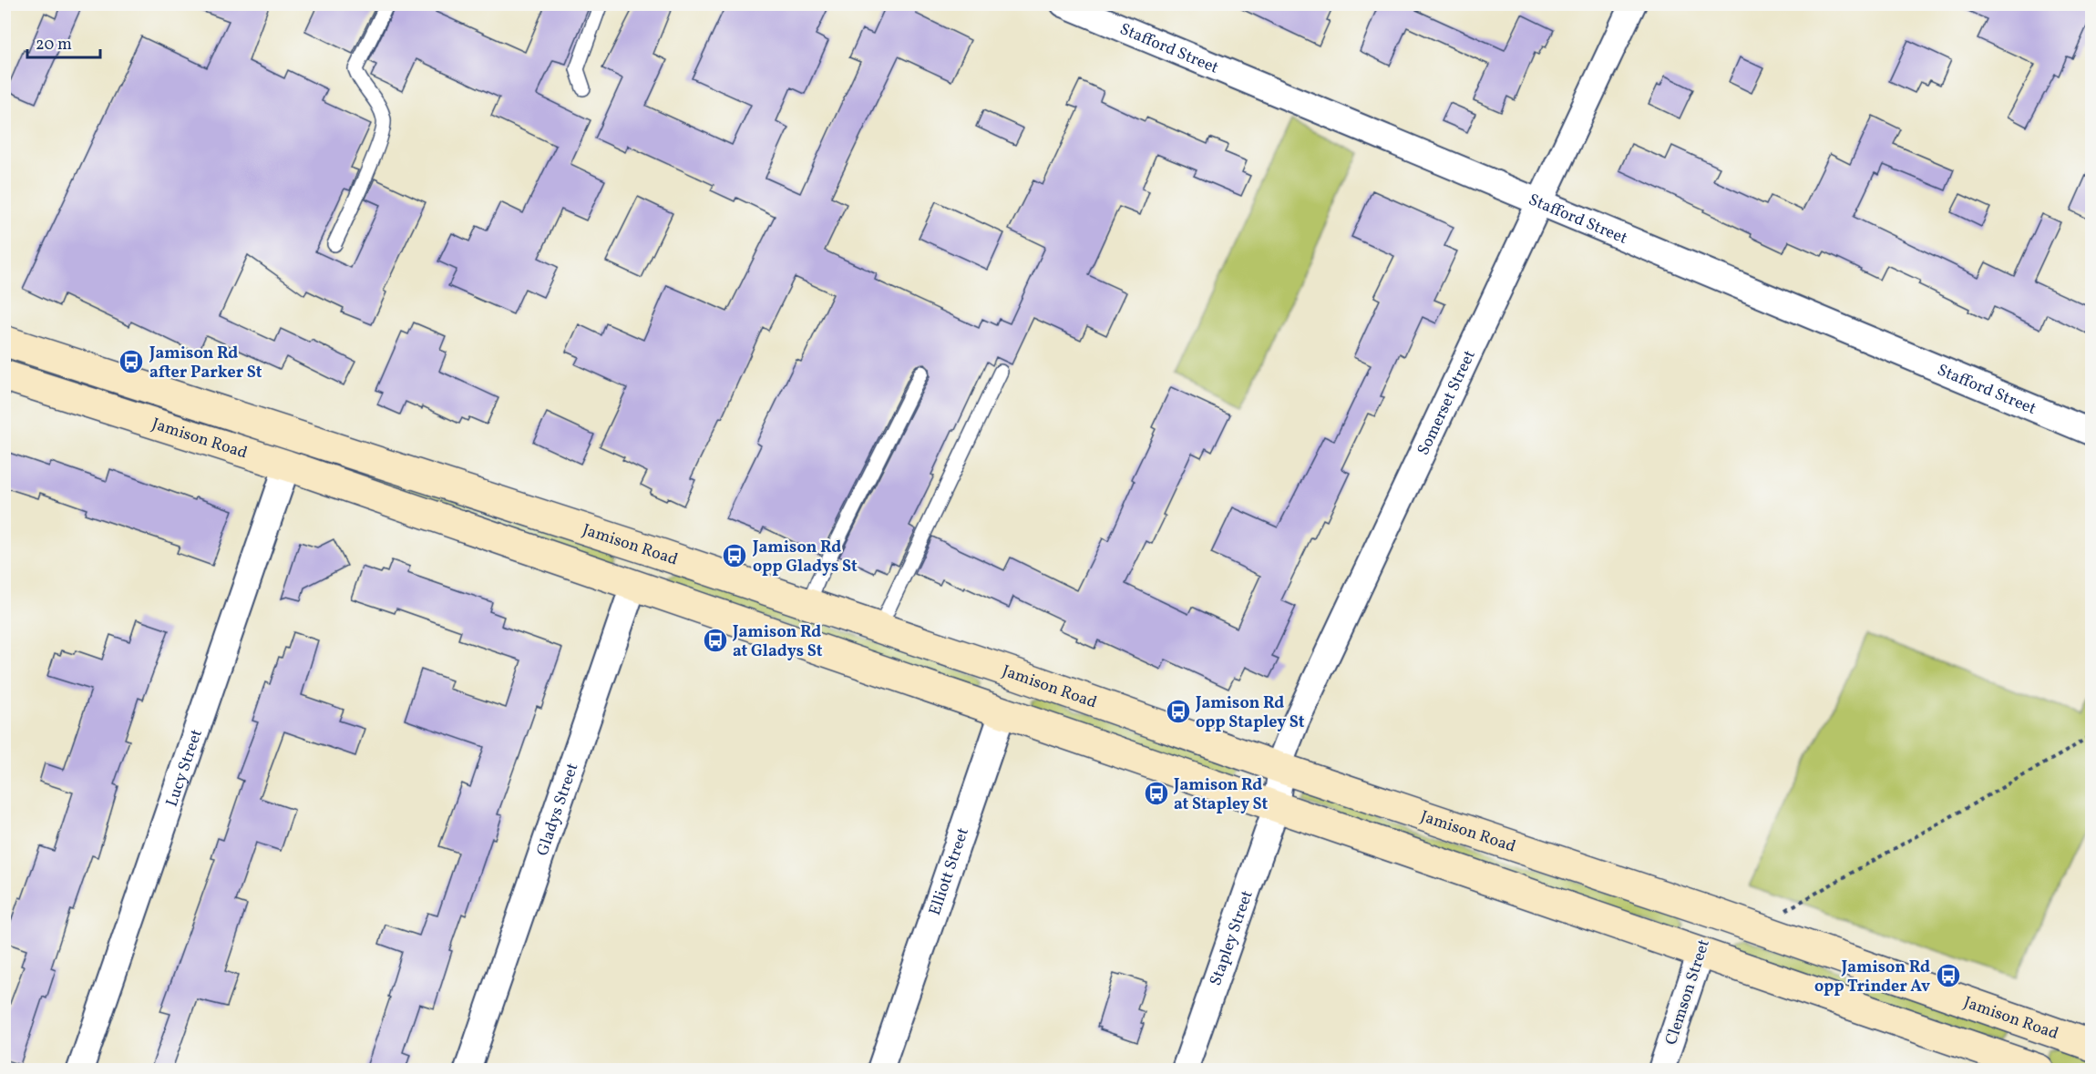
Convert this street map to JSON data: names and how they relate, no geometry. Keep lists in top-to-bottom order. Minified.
{"streets":{"main road":["Jamison Road","Gladys Street","Elliott Street","Clemson Street"],"street":["Stafford Street","Somerset Street","Lucy Street","Stapley Street"]},"crossings":[["Stafford Street","Somerset Street"],["Somerset Street","Jamison Road"],["Somerset Street","Stapley Street"],["Jamison Road","Lucy Street"],["Jamison Road","Gladys Street"],["Jamison Road","Elliott Street"],["Jamison Road","Stapley Street"],["Jamison Road","Clemson Street"]],"places":{"bus stop":["Jamison Rd after Parker St","Jamison Rd opp Gladys St","Jamison Rd at Gladys St","Jamison Rd opp Stapley St","Jamison Rd at Stapley St","Jamison Rd opp Trinder Av"]},"scale_bar":"20 m"}
